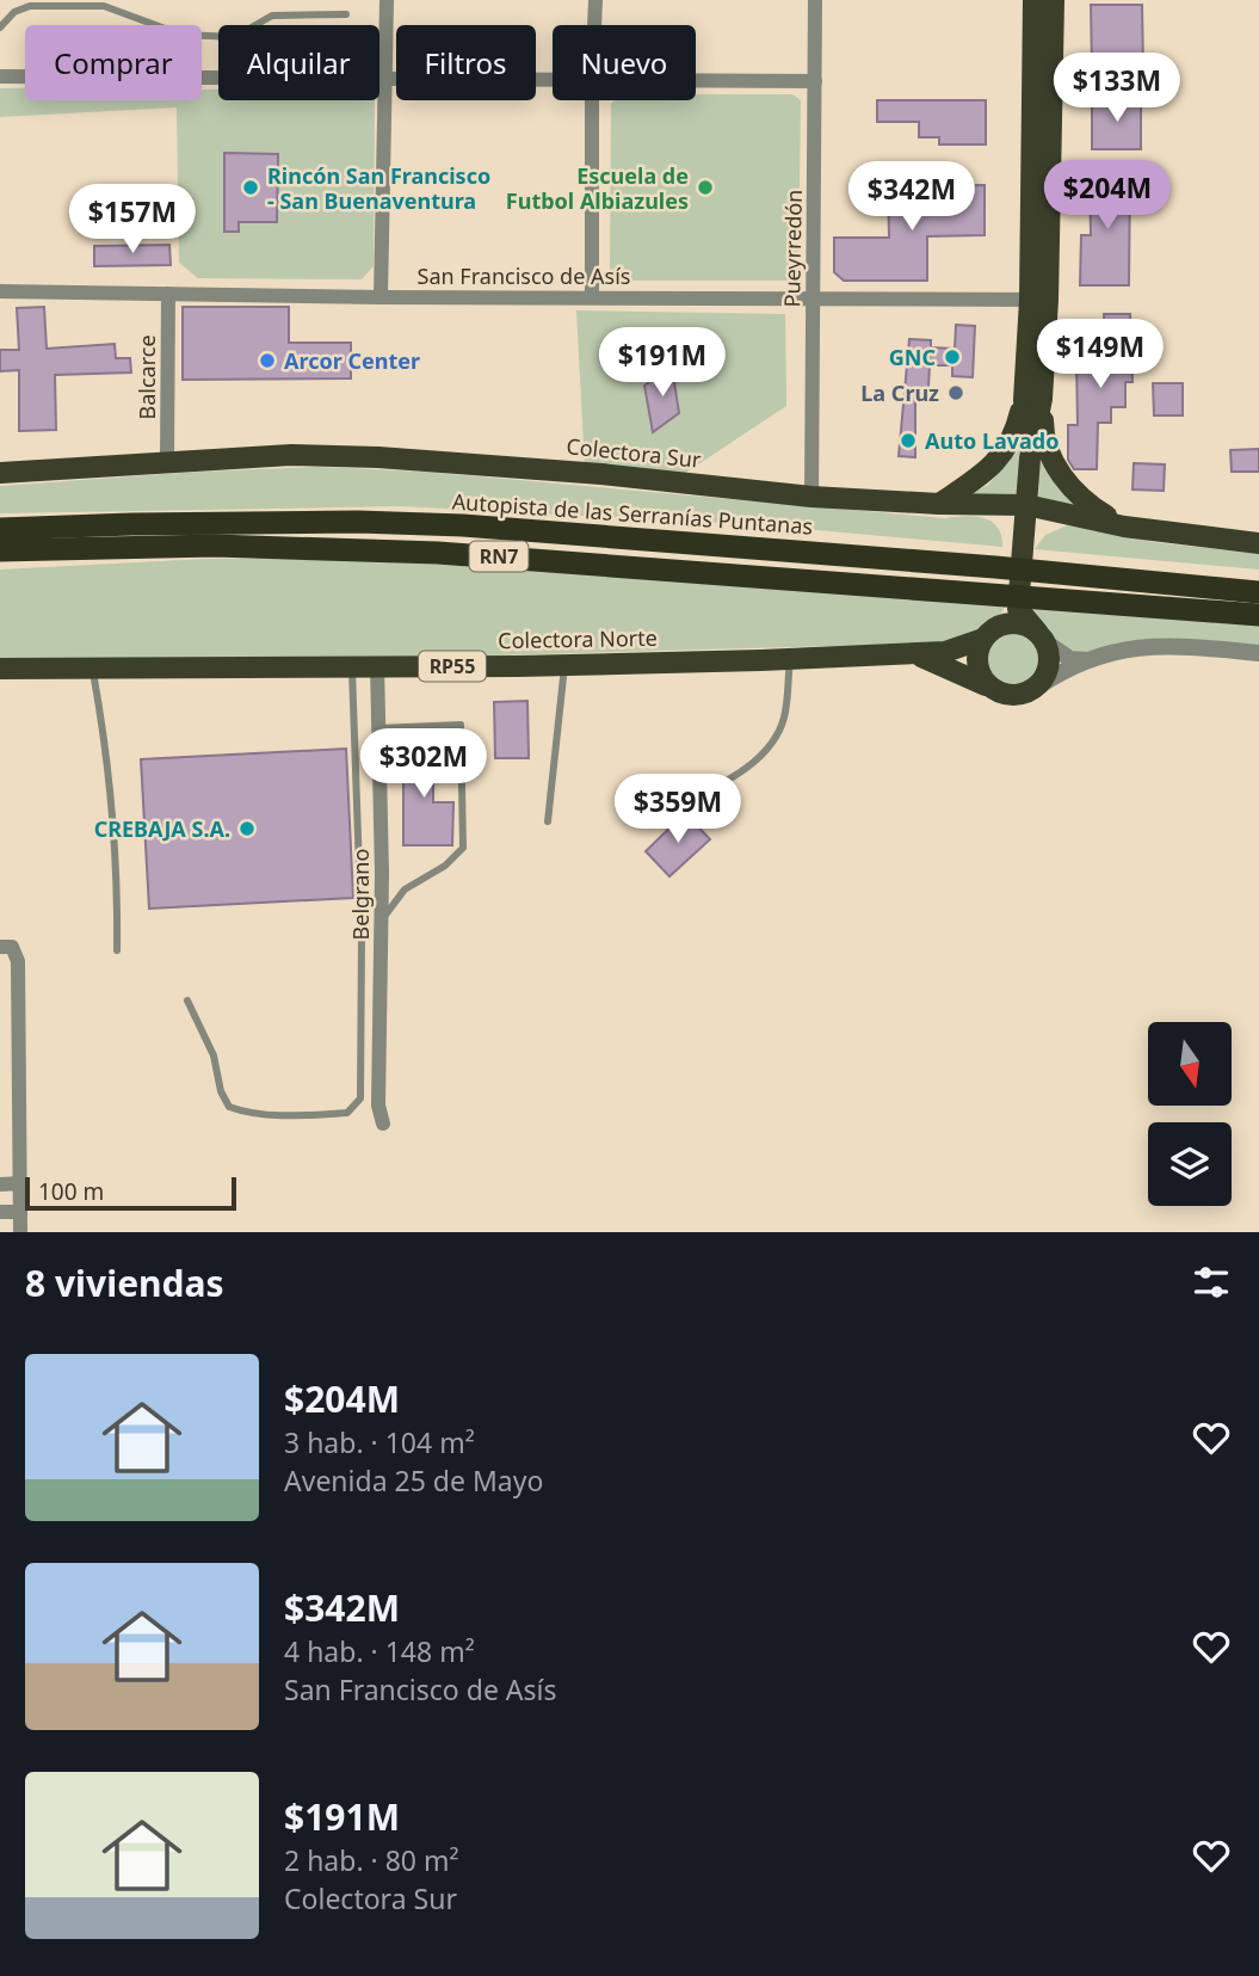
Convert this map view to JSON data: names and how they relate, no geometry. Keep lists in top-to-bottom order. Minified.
{"streets":{"highway":["Autopista de las Serranías Puntanas","RN7"],"main road":["Colectora Sur","Colectora Norte","RP55"],"street":["Pueyrredón","San Francisco de Asís","Balcarce","Belgrano"]},"crossings":[["Pueyrredón","San Francisco de Asís"],["Pueyrredón","Colectora Sur"],["San Francisco de Asís","Balcarce"],["Balcarce","Colectora Sur"],["Colectora Norte","RP55"],["Colectora Norte","Belgrano"]],"places":["Rincón San Francisco - San Buenaventura","Escuela de Futbol Albiazules","GNC","Arcor Center","La Cruz","Auto Lavado","CREBAJA S.A."],"scale_bar":"100 m","north":"bottom","page":{"chip":["Comprar","Alquilar","Filtros","Nuevo"],"price":["$133M","$204M","$342M","$157M","$149M","$191M","$302M","$359M"],"scale":"100 m","heading":"8 viviendas","list":[{"name":"$204M","note":"3 hab. · 104 m² · Avenida 25 de Mayo"},{"name":"$342M","note":"4 hab. · 148 m² · San Francisco de Asís"},{"name":"$191M","note":"2 hab. · 80 m² · Colectora Sur"}]}}
